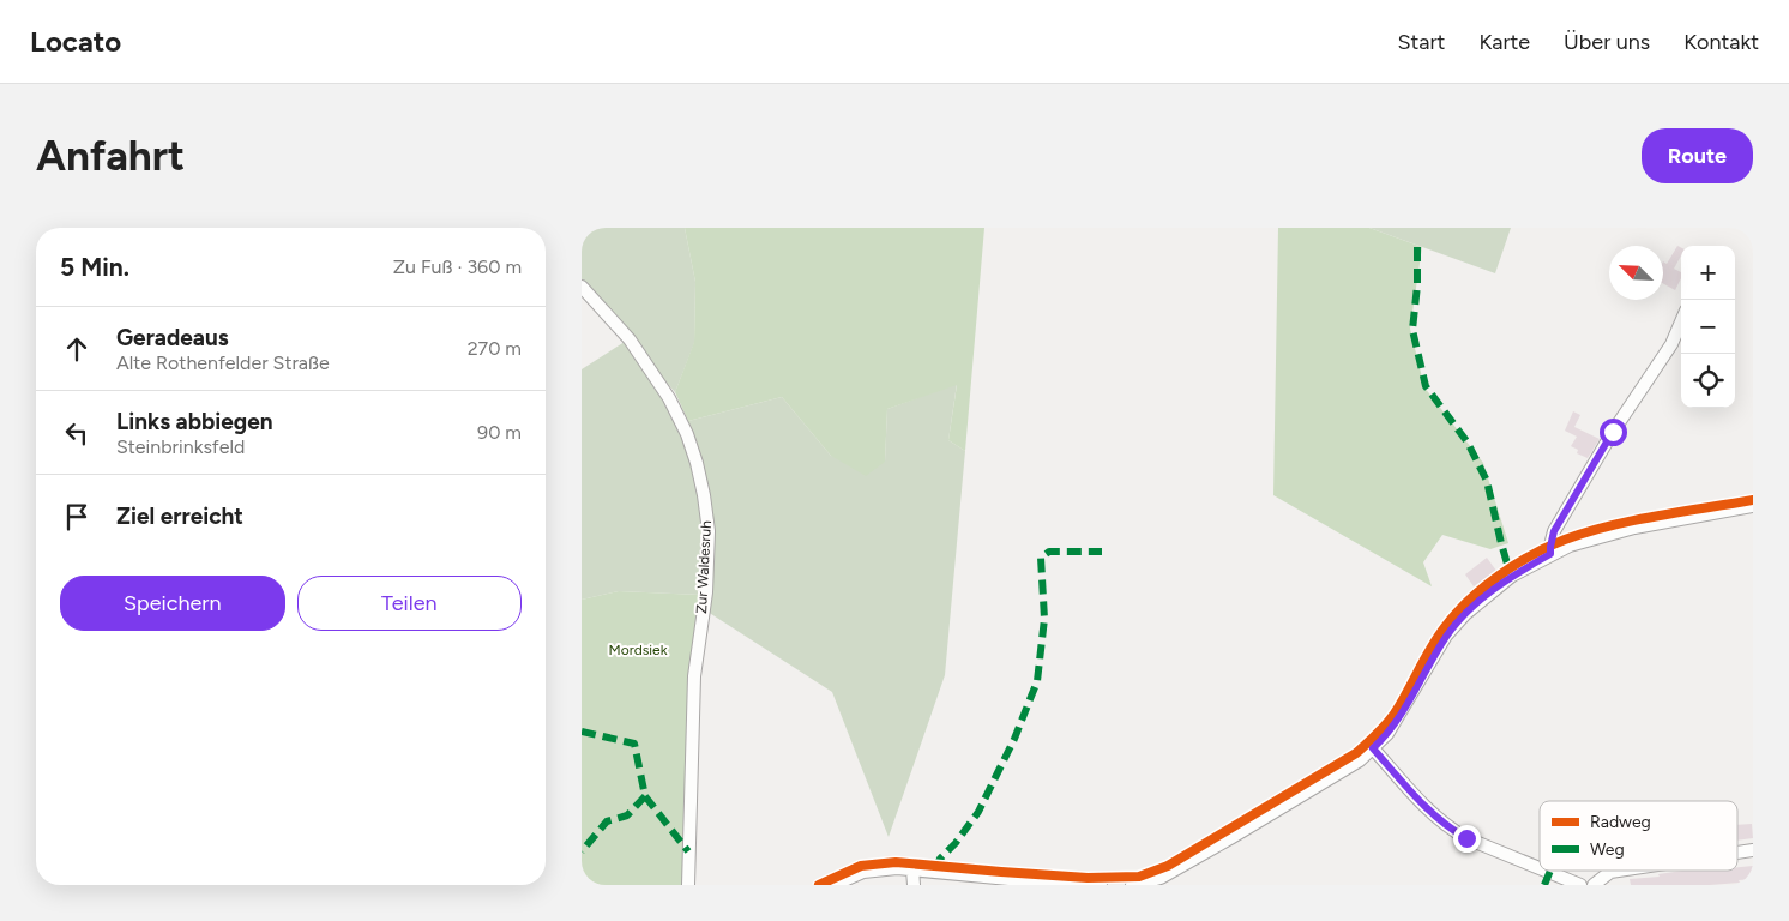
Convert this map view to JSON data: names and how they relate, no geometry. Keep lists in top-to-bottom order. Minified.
{"streets":{"street":["Zur Waldesruh"]},"parks":["Mordsiek"],"legend":["Radweg","Weg"],"north":"top left","page":{"header":"Locato","nav":["Start","Karte","Über uns","Kontakt"],"buttons":["Route",["Speichern","Teilen"]],"title":"Anfahrt","heading":["5 Min.","Zu Fuß · 360 m"],"map_buttons":["+","−"],"list":[["Geradeaus","Alte Rothenfelder Straße","270 m"],["Links abbiegen","Steinbrinksfeld","90 m"],"Ziel erreicht"]}}
